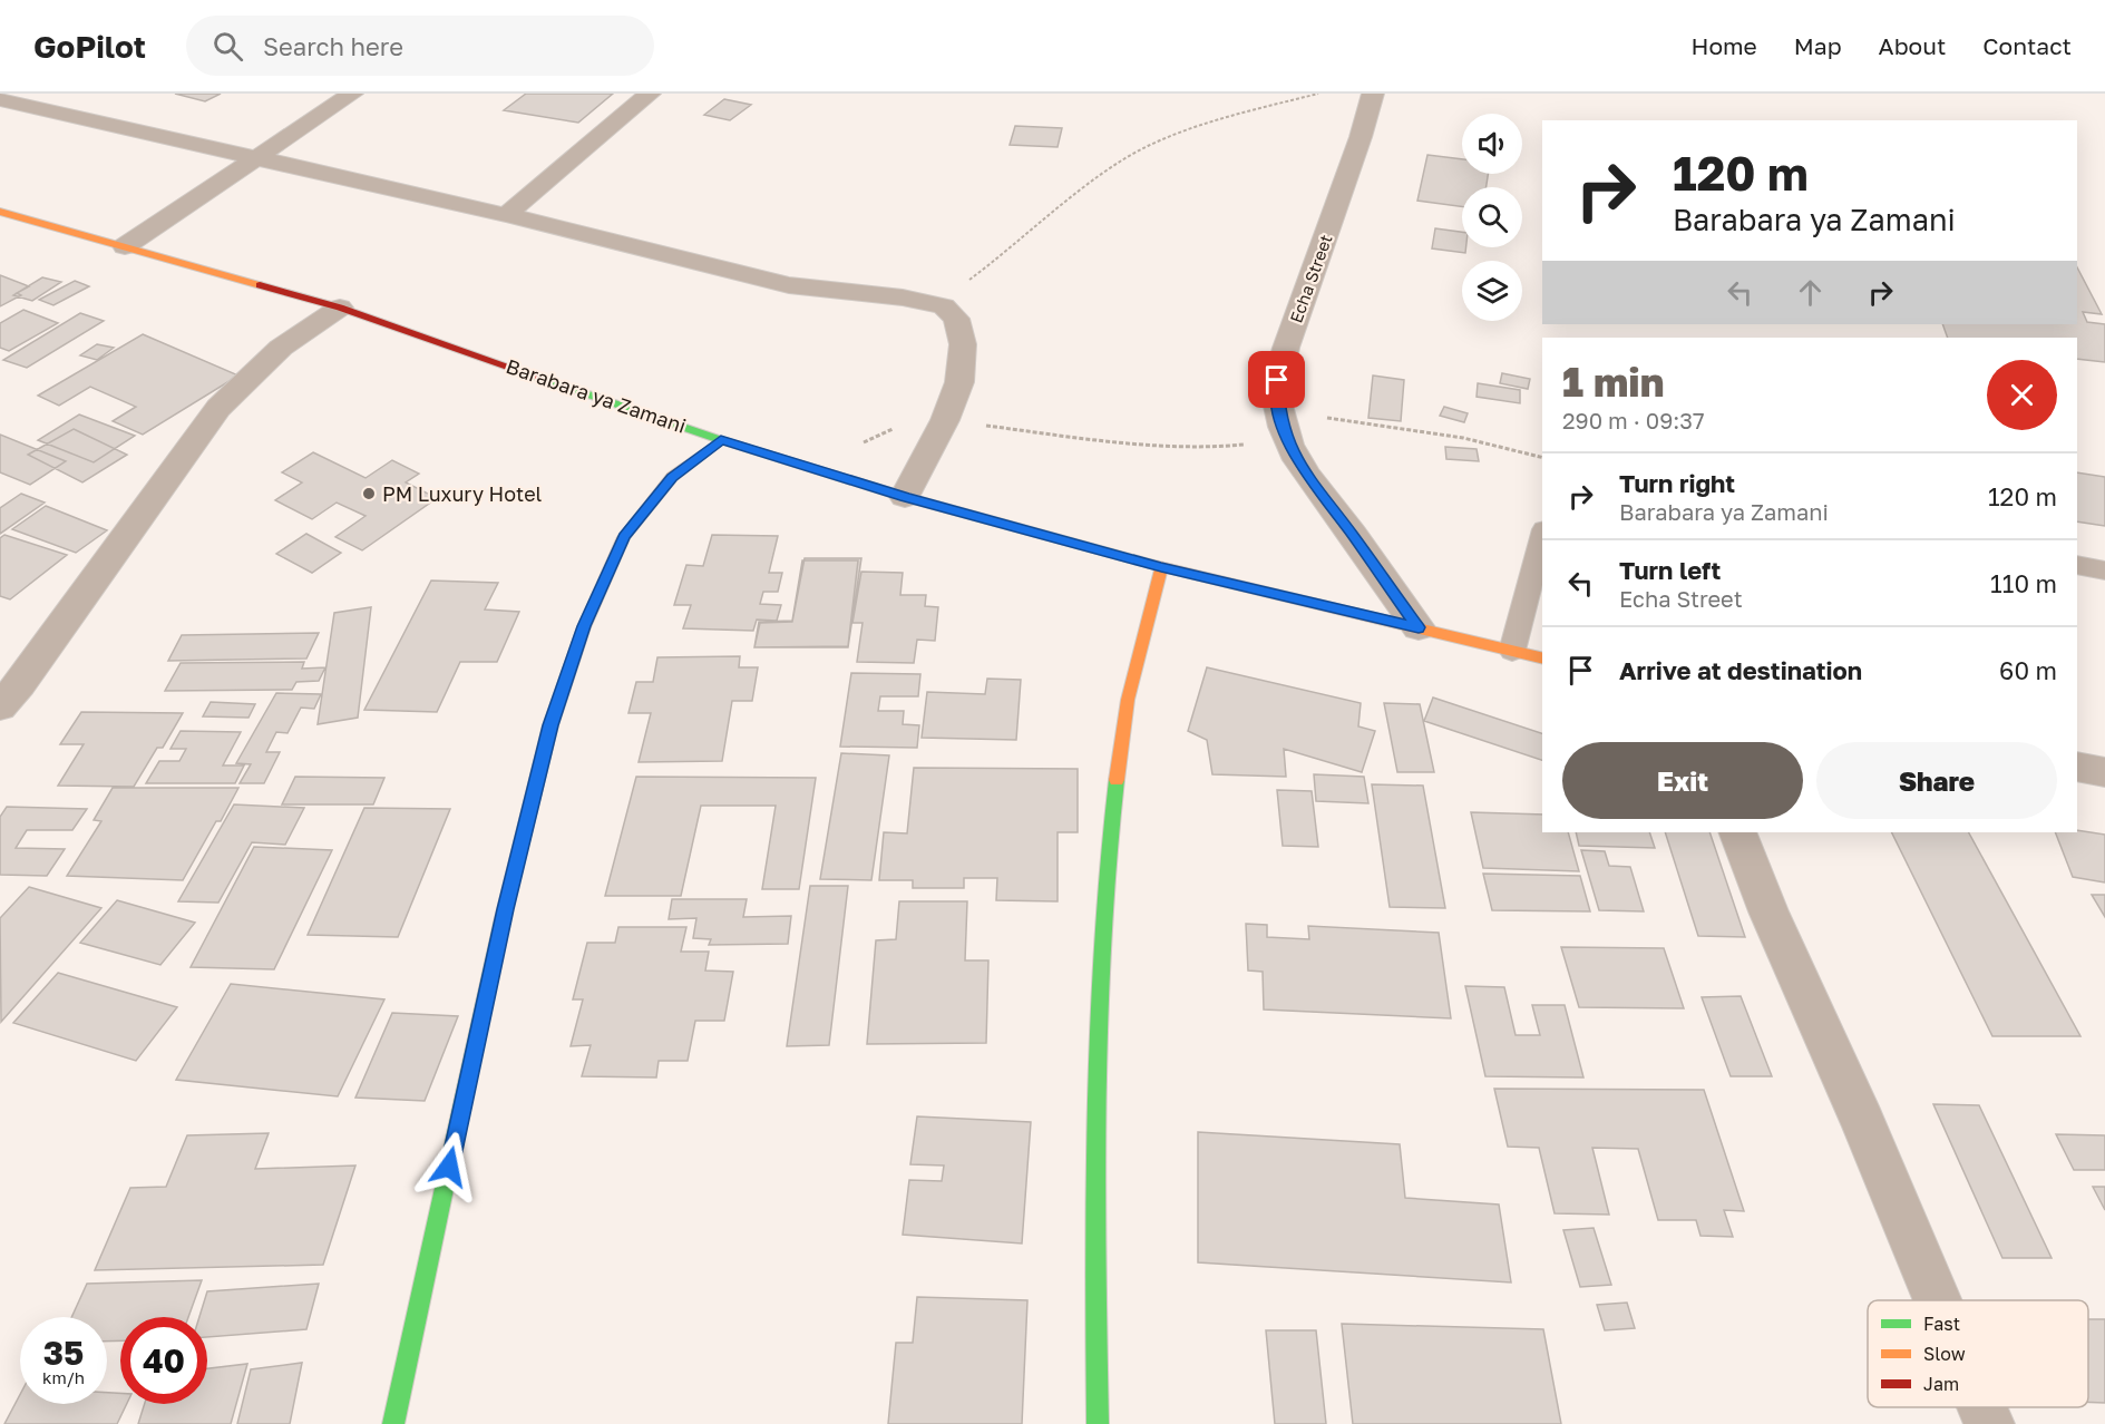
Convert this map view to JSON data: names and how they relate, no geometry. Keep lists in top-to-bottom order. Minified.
{"streets":{"street":["Echa Street","Barabara ya Zamani"]},"crossings":[["Echa Street","Barabara ya Zamani"]],"places":["PM Luxury Hotel"],"legend":["Fast","Slow","Jam"],"page":{"header":"GoPilot","search":"Search here","nav":["Home","Map","About","Contact"],"turn":["120 m","Barabara ya Zamani"],"heading":["1 min","290 m · 09:37"],"list":[{"name":"Turn right","note":"Barabara ya Zamani","value":"120 m"},{"name":"Turn left","note":"Echa Street","value":"110 m"},{"name":"Arrive at destination","value":"60 m"}],"buttons":["Exit","Share"],"speed":"35 km/h","limit":"40"}}
